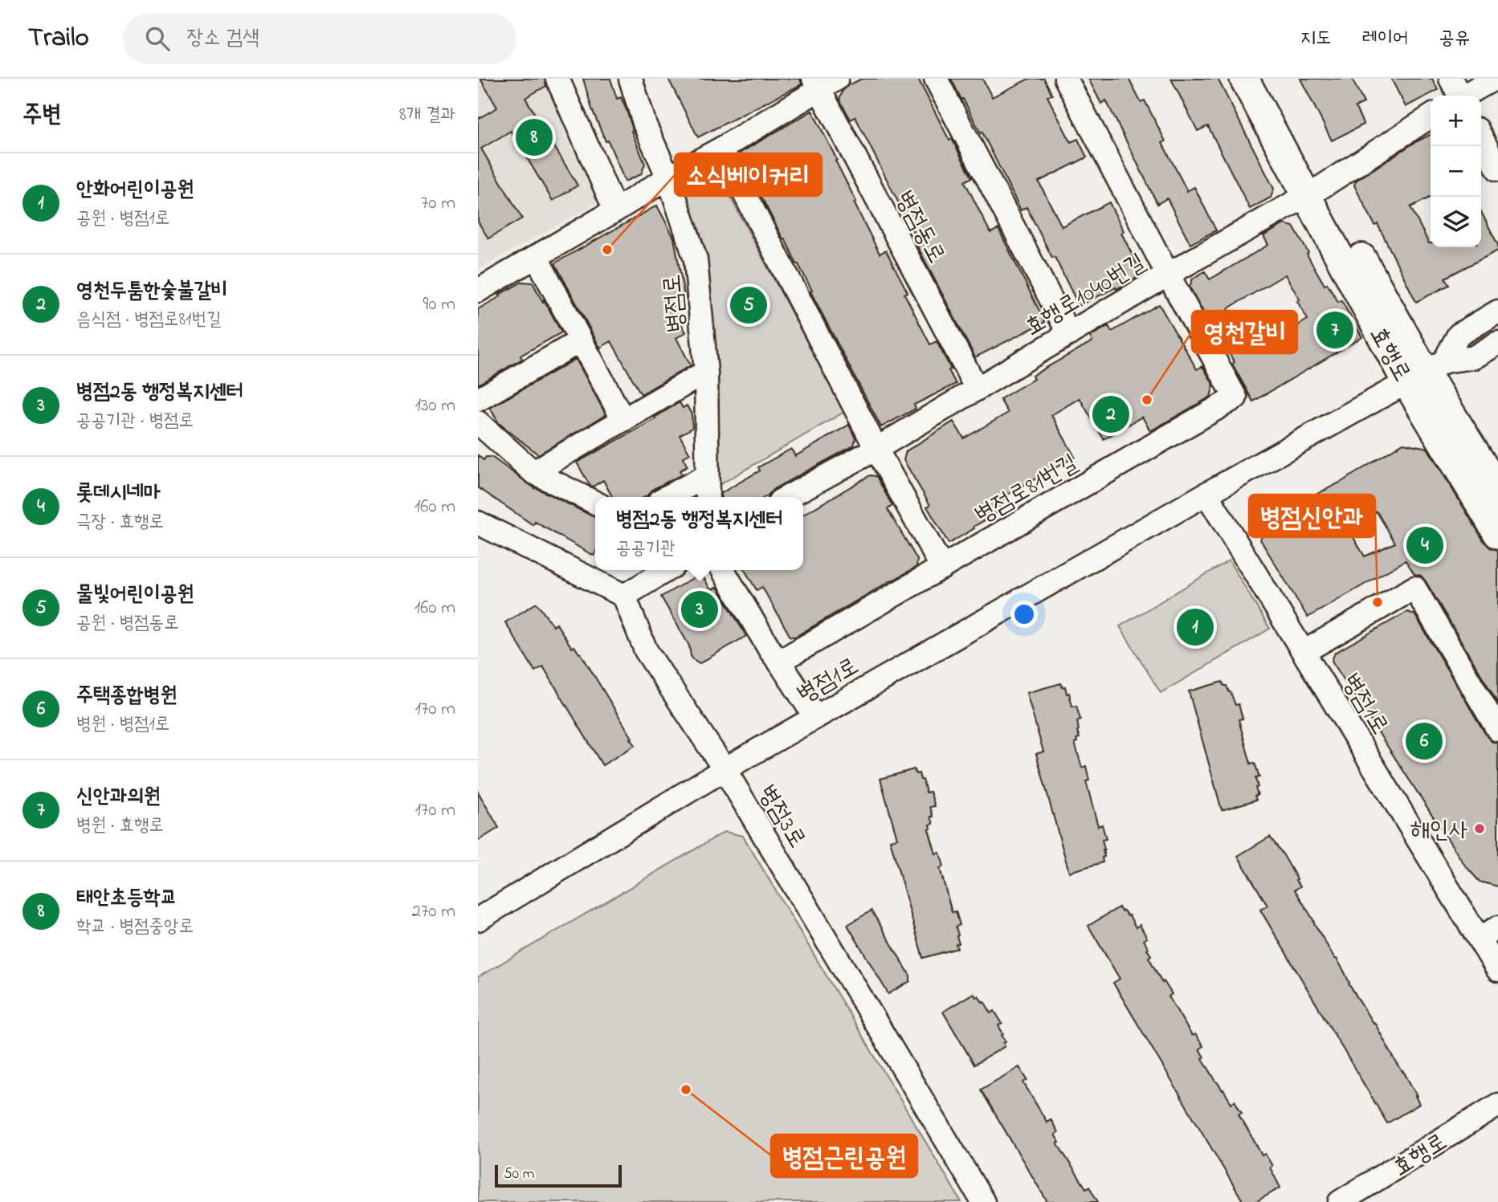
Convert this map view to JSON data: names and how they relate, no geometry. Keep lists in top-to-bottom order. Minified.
{"streets":{"main road":["효행로"],"street":["병점동로","효행로1040번길","병점로","병점로81번길","병점1로","병점3로"]},"crossings":[["병점동로","효행로1040번길"],["병점동로","병점로"],["효행로1040번길","효행로"],["효행로1040번길","병점로81번길"],["효행로","병점1로"],["병점1로","병점3로"]],"places":["소식베이커리","영천갈비","병점신안과","해인사","병점근린공원"],"scale_bar":"50 m","page":{"header":"Trailo","search":"장소 검색","nav":["지도","레이어","공유"],"heading":["주변","8개 결과"],"map_buttons":["+","−"],"pins":["8","5","7","2","4","3","1","6"],"list":[{"mark":"1","name":"안화어린이공원","note":"공원 · 병점1로","value":"70 m"},{"mark":"2","name":"영천두툼한숯불갈비","note":"음식점 · 병점로81번길","value":"90 m"},{"mark":"3","name":"병점2동 행정복지센터","note":"공공기관 · 병점로","value":"130 m"},{"mark":"4","name":"롯데시네마","note":"극장 · 효행로","value":"160 m"},{"mark":"5","name":"물빛어린이공원","note":"공원 · 병점동로","value":"160 m"},{"mark":"6","name":"주택종합병원","note":"병원 · 병점1로","value":"170 m"},{"mark":"7","name":"신안과의원","note":"병원 · 효행로","value":"170 m"},{"mark":"8","name":"태안초등학교","note":"학교 · 병점중앙로","value":"270 m"}],"popup":["병점2동 행정복지센터","공공기관"],"scale":"50 m"}}
